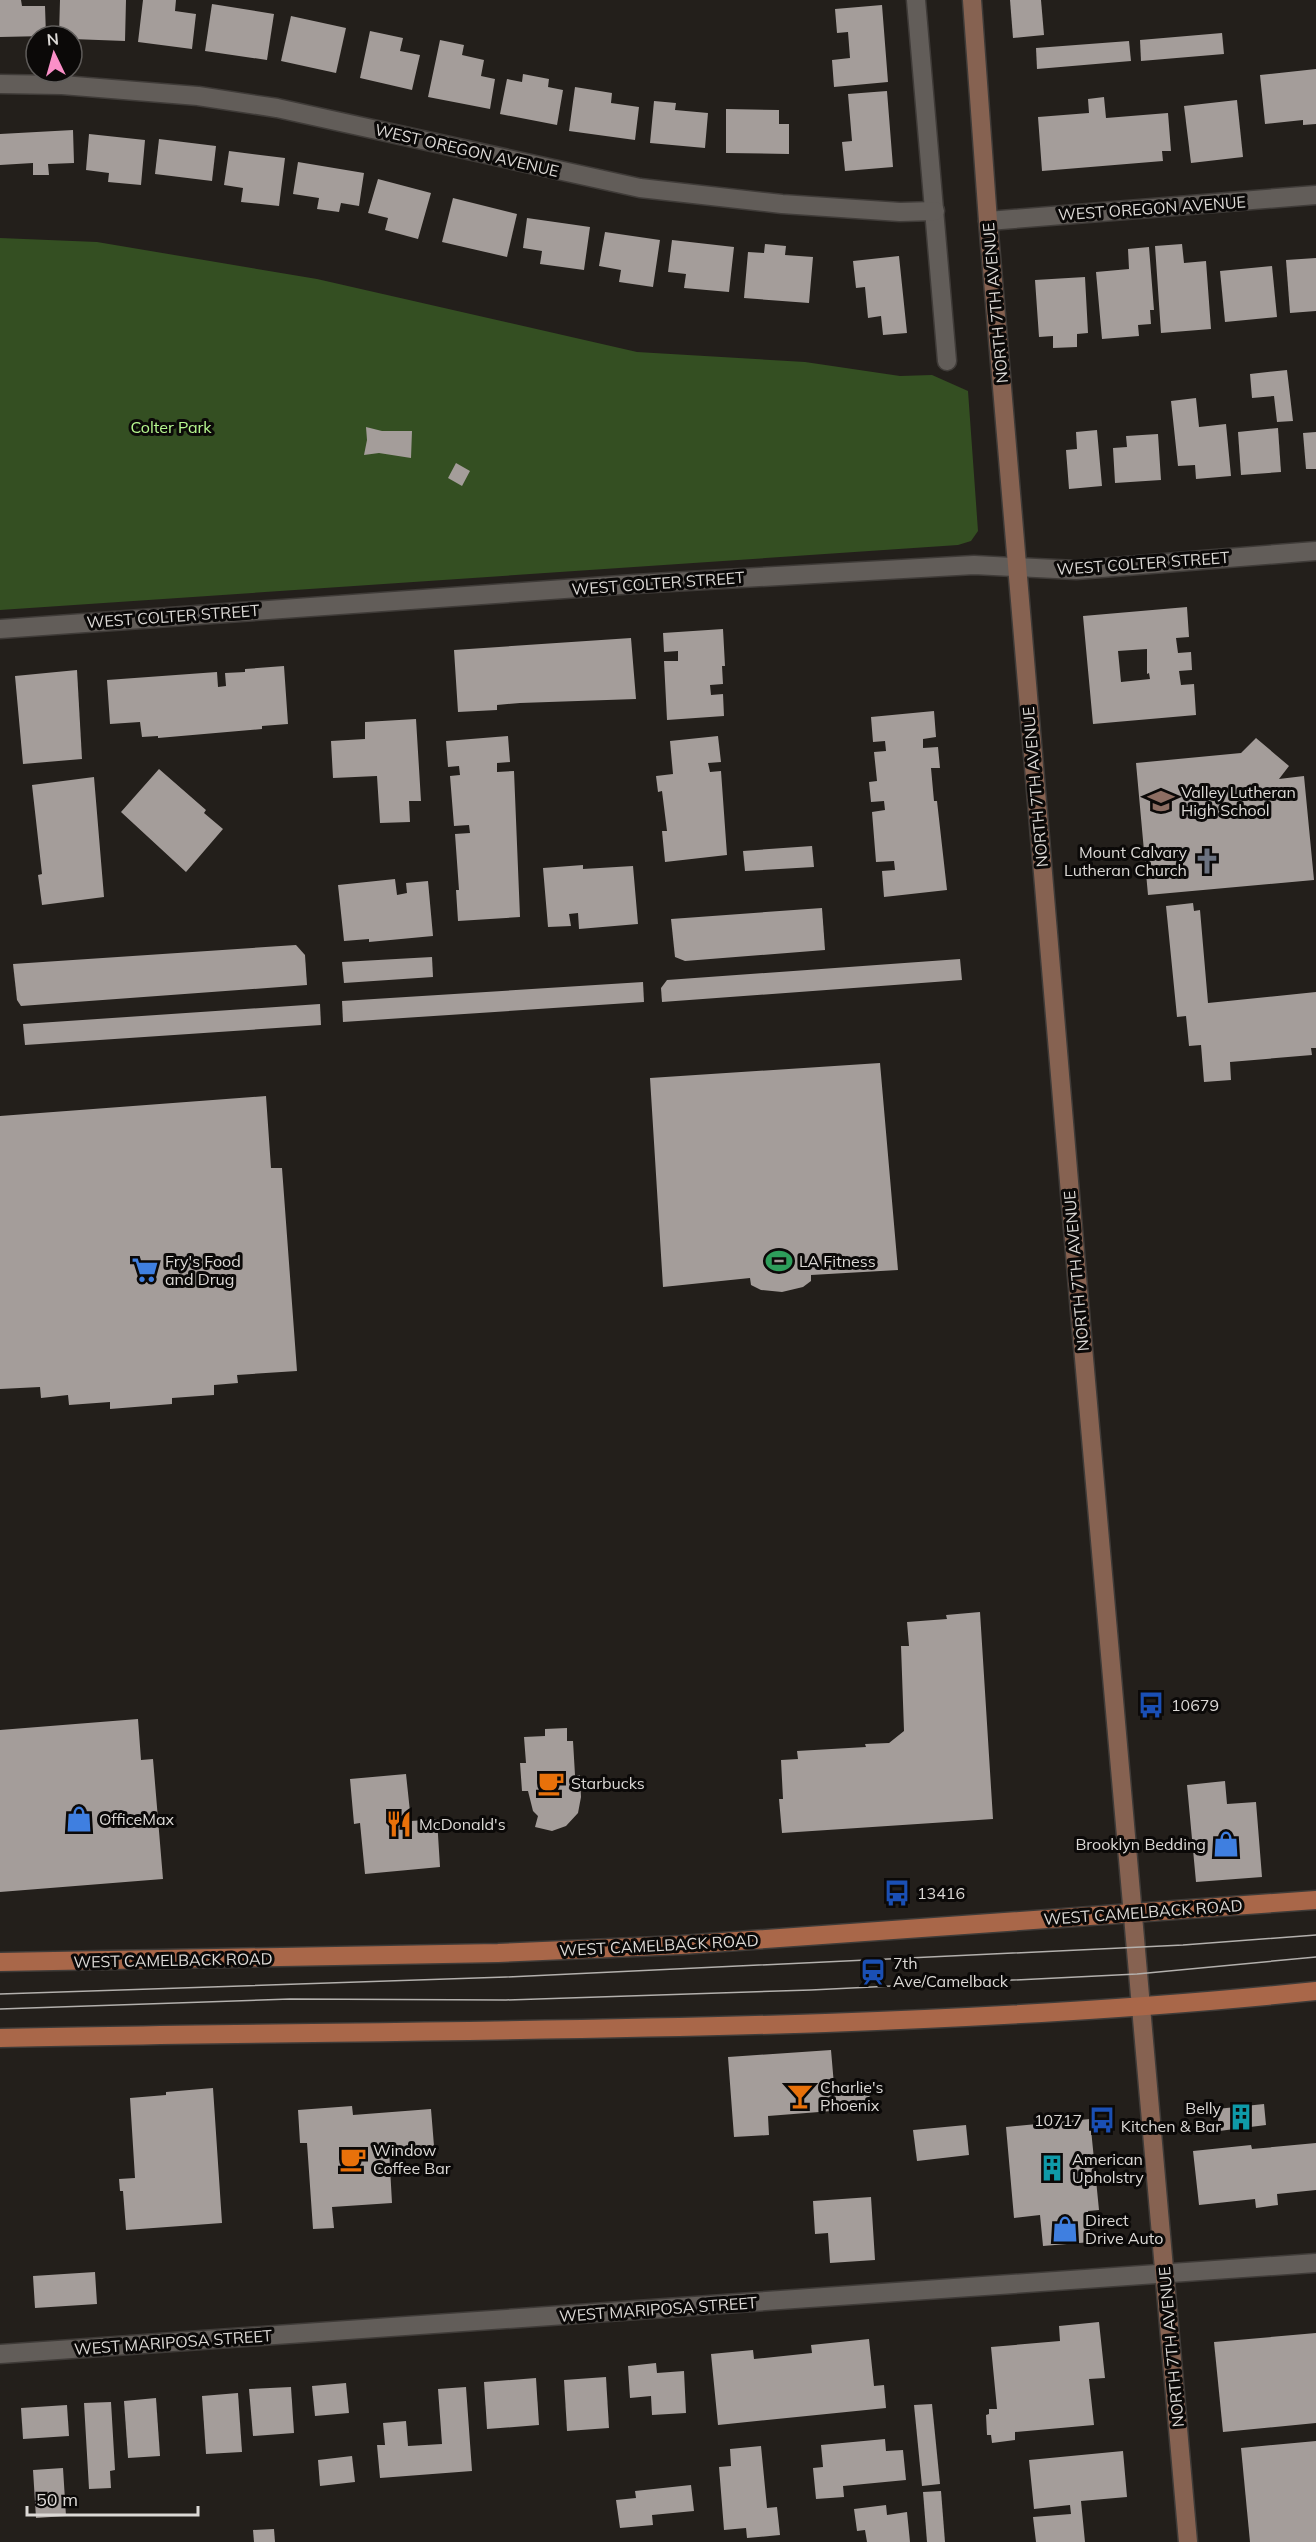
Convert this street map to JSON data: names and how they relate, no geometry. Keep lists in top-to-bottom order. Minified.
{"streets":{"main road":["NORTH 7TH AVENUE","WEST CAMELBACK ROAD"],"street":["WEST OREGON AVENUE","WEST COLTER STREET","WEST MARIPOSA STREET"]},"crossings":[["WEST OREGON AVENUE","NORTH 7TH AVENUE"],["NORTH 7TH AVENUE","WEST COLTER STREET"],["NORTH 7TH AVENUE","WEST CAMELBACK ROAD"],["NORTH 7TH AVENUE","WEST MARIPOSA STREET"]],"parks":["Colter Park"],"places":{"school or university":["Valley Lutheran High School"],"church":["Mount Calvary Lutheran Church"],"sports":["LA Fitness"],"supermarket":["Fry's Food and Drug"],"bus stop":["10679","13416","10717"],"cafe":["Starbucks","Window Coffee Bar"],"shop":["OfficeMax","Brooklyn Bedding","Direct Drive Auto"],"restaurant":["McDonald's"],"station":["7th Ave/Camelback"],"bar":["Charlie's Phoenix"],"building":["Belly Kitchen & Bar","American Upholstry"]},"scale_bar":"50 m","north":"top"}
